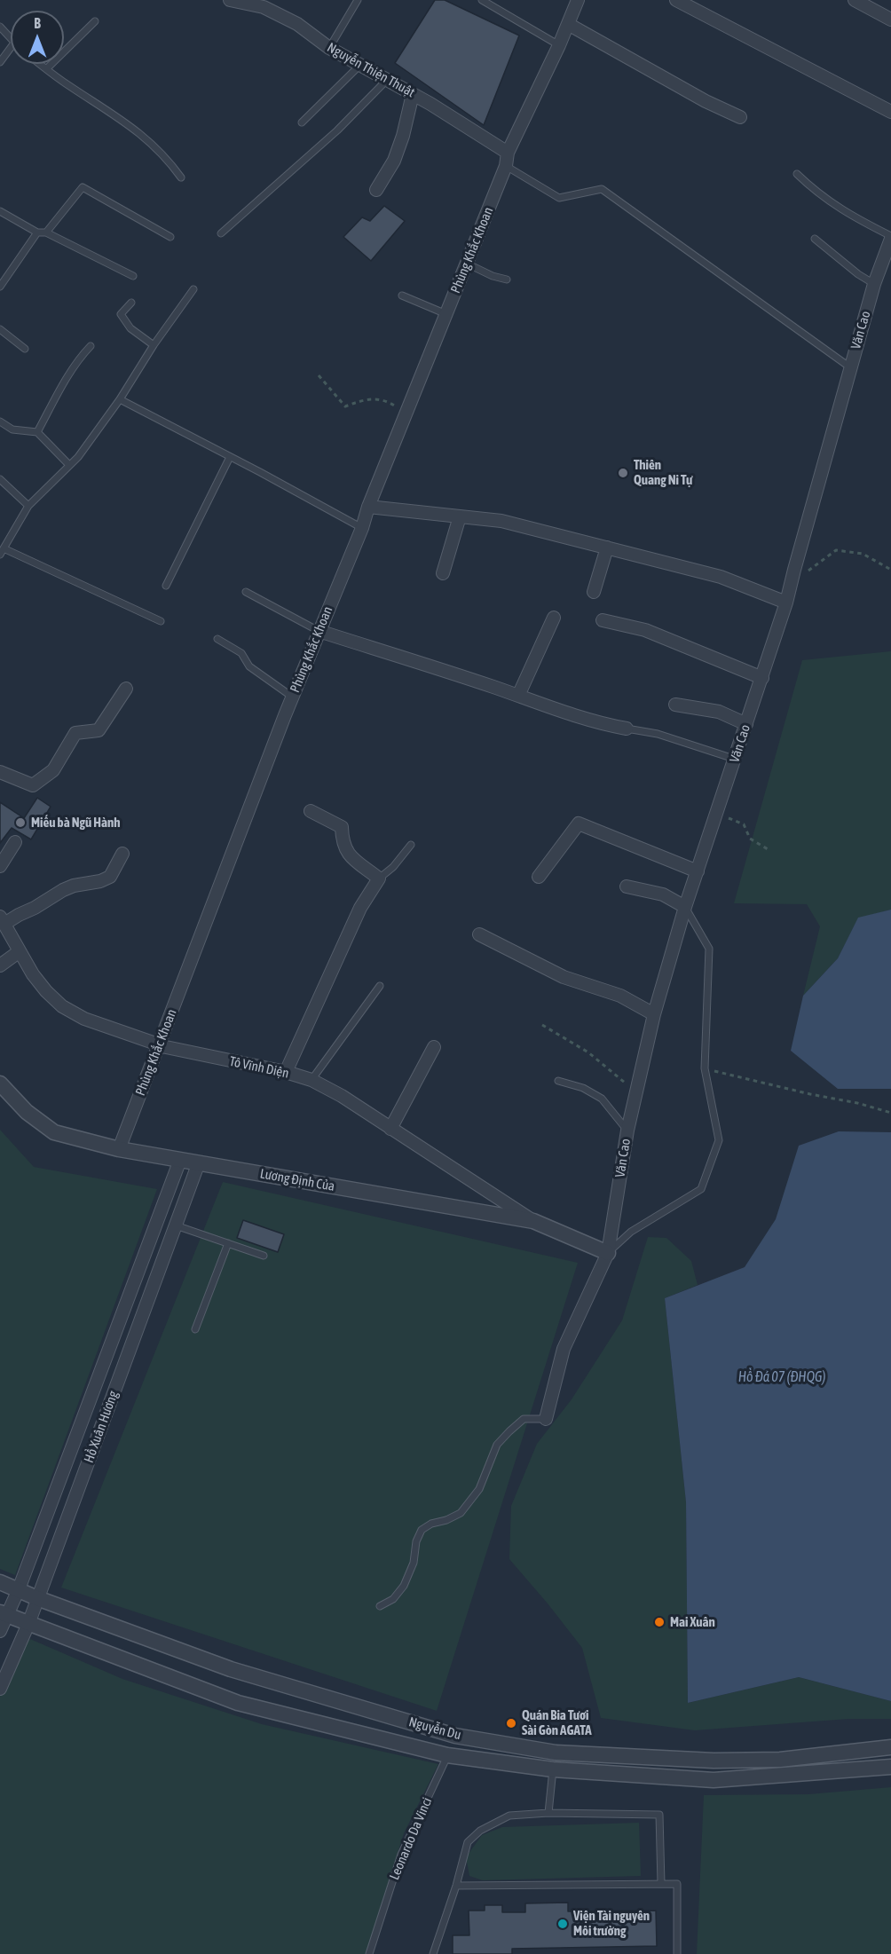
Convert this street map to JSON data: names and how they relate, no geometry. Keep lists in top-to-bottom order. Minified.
{"streets":{"street":["Nguyễn Thiện Thuật","Phùng Khắc Khoan","Văn Cao","Tô Vĩnh Diện","Lương Định Của","Hồ Xuân Hương","Nguyễn Du"],"lane":["Leonardo Da Vinci"]},"crossings":[["Nguyễn Thiện Thuật","Phùng Khắc Khoan"],["Phùng Khắc Khoan","Tô Vĩnh Diện"],["Phùng Khắc Khoan","Lương Định Của"],["Văn Cao","Lương Định Của"],["Tô Vĩnh Diện","Lương Định Của"],["Lương Định Của","Hồ Xuân Hương"],["Hồ Xuân Hương","Nguyễn Du"],["Nguyễn Du","Leonardo Da Vinci"]],"water":["Hồ Đá 07 (ĐHQG)"],"places":["Thiên Quang Ni Tự","Miếu bà Ngũ Hành","Mai Xuân","Quán Bia Tươi Sài Gòn AGATA","Viện Tài nguyên Môi trường"],"north":"top"}
